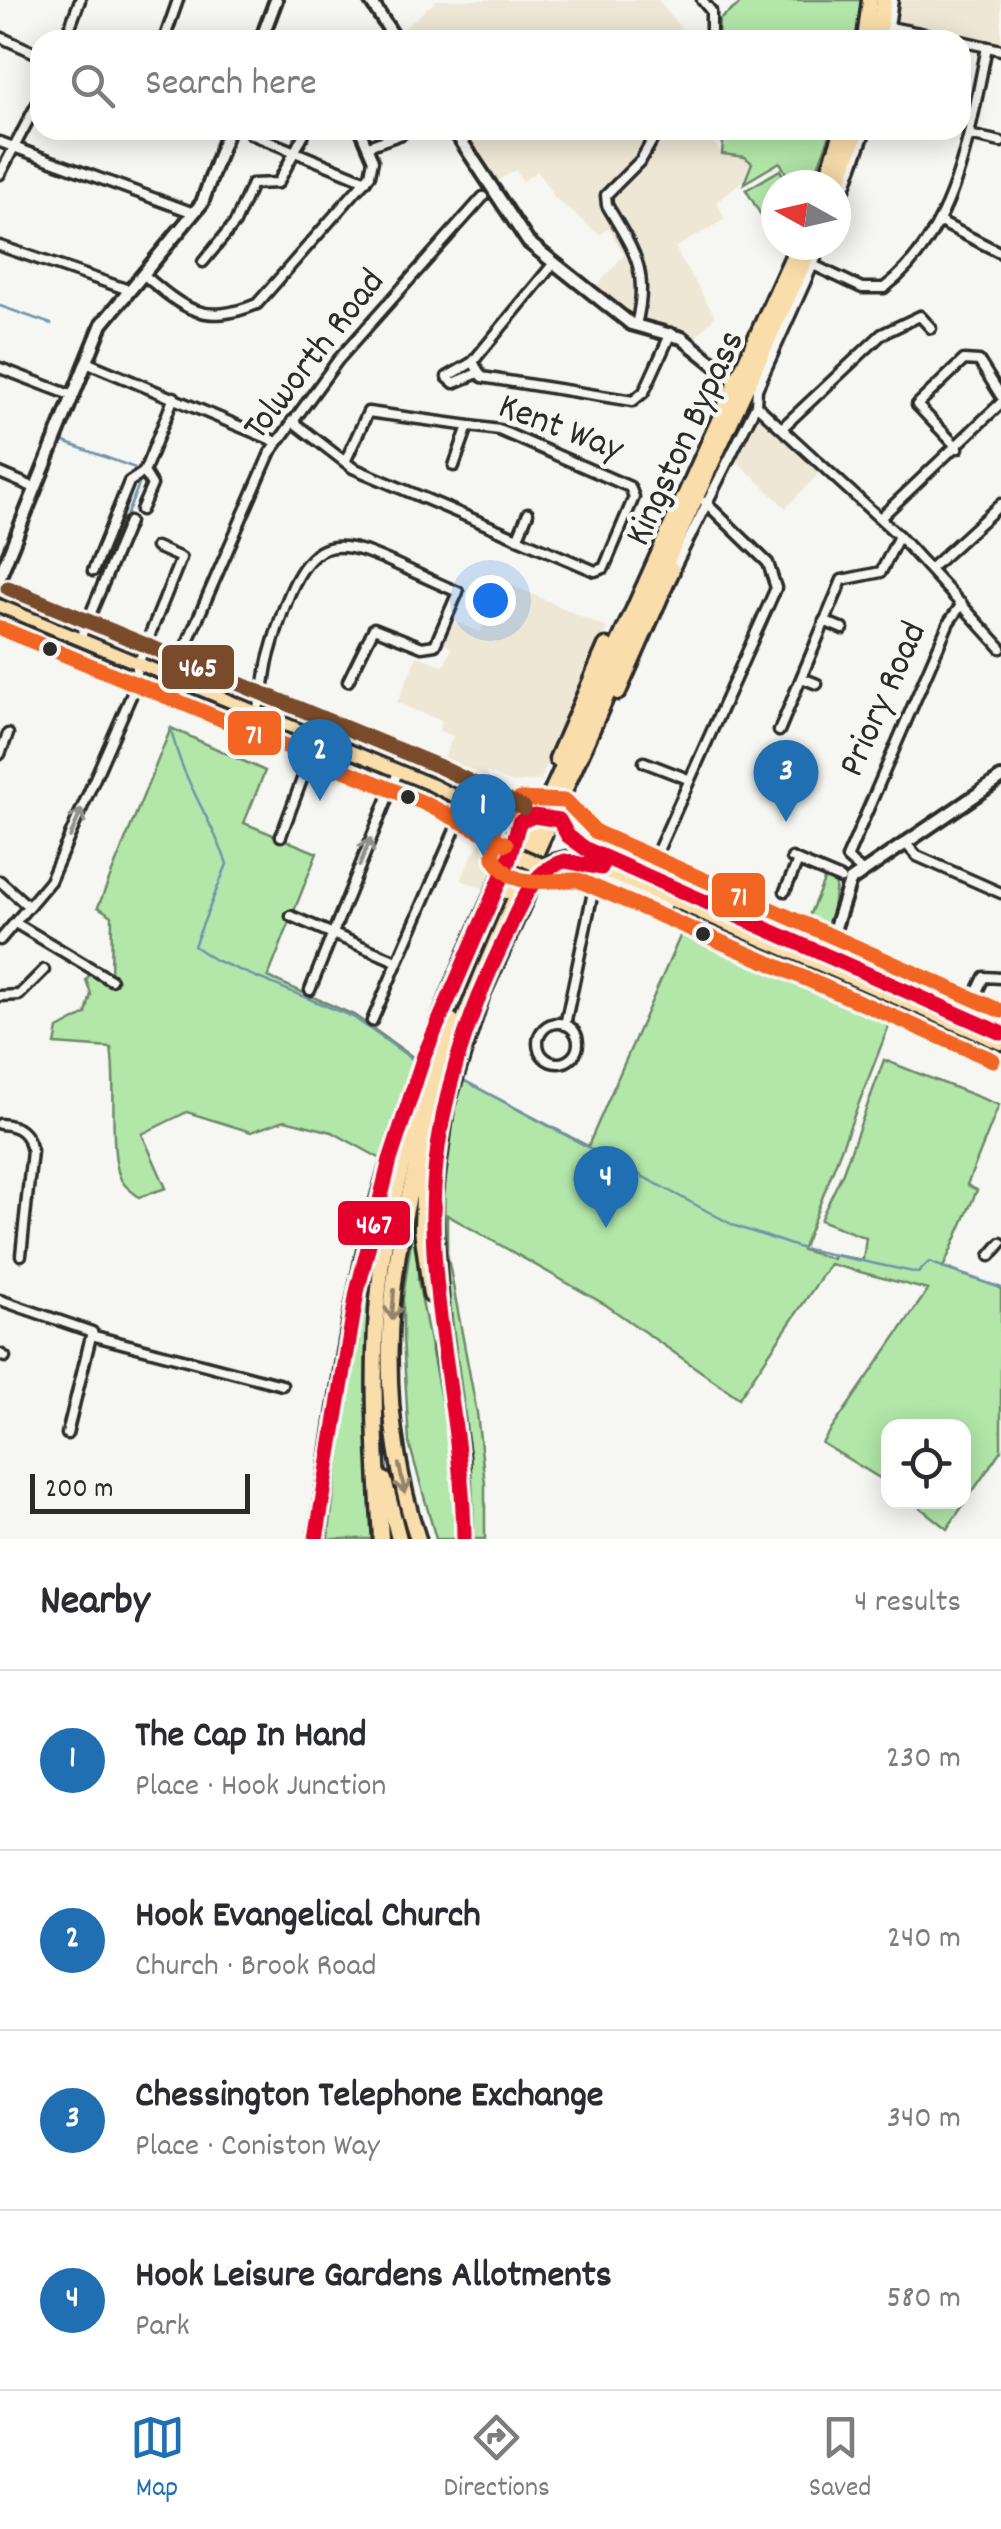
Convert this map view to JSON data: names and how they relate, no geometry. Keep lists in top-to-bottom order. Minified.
{"streets":{"highway":["Kingston Bypass"],"street":["Tolworth Road","Kent Way","Priory Road"]},"crossings":[["Tolworth Road","Kent Way"]],"lines":["transit line 465","transit line 71","transit line 467"],"scale_bar":"200 m","north":"left","page":{"search":"Search here","pins":["2","3","1","4"],"scale":"200 m","heading":["Nearby","4 results"],"list":[{"mark":"1","name":"The Cap In Hand","note":"Place · Hook Junction","value":"230 m"},{"mark":"2","name":"Hook Evangelical Church","note":"Church · Brook Road","value":"240 m"},{"mark":"3","name":"Chessington Telephone Exchange","note":"Place · Coniston Way","value":"340 m"},{"mark":"4","name":"Hook Leisure Gardens Allotments","note":"Park","value":"580 m"}],"nav":["Map","Directions","Saved"]}}
